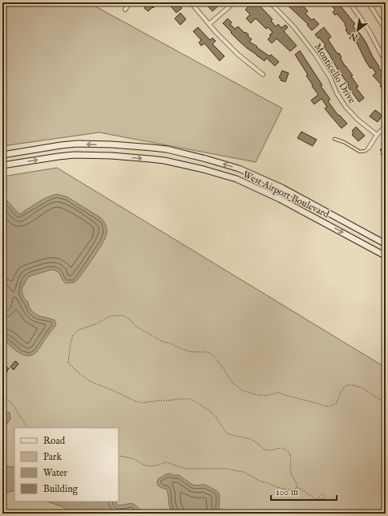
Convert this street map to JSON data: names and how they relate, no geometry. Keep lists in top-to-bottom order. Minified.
{"streets":{"main road":["West Airport Boulevard"],"street":["Monticello Drive"]},"legend":["Road","Park","Water","Building"],"scale_bar":"100 m","north":"bottom left"}
